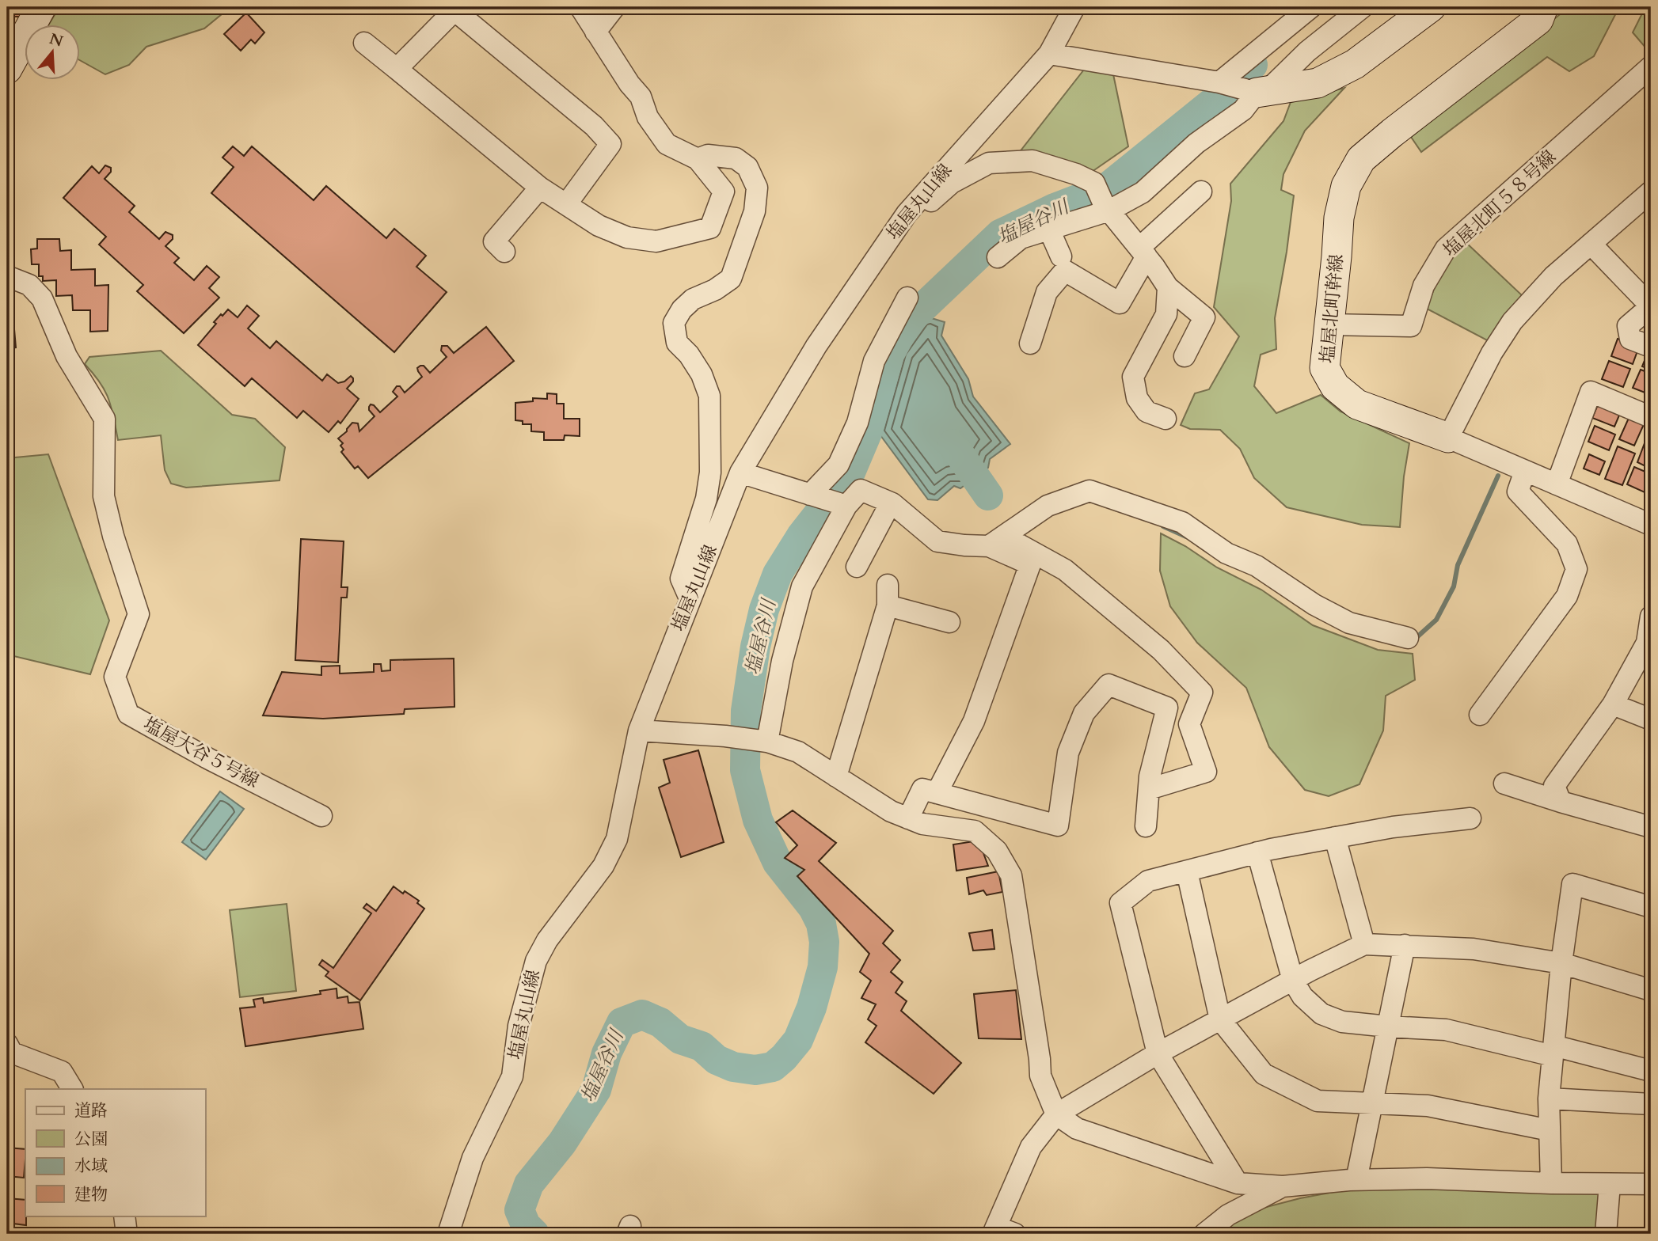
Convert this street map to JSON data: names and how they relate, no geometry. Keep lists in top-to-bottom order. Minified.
{"streets":{"street":["塩屋丸山線","塩屋北町５８号線","塩屋北町幹線","塩屋大谷５号線"]},"crossings":[["塩屋北町５８号線","塩屋北町幹線"]],"water":["塩屋谷川"],"legend":["道路","公園","水域","建物"],"north":"top"}
